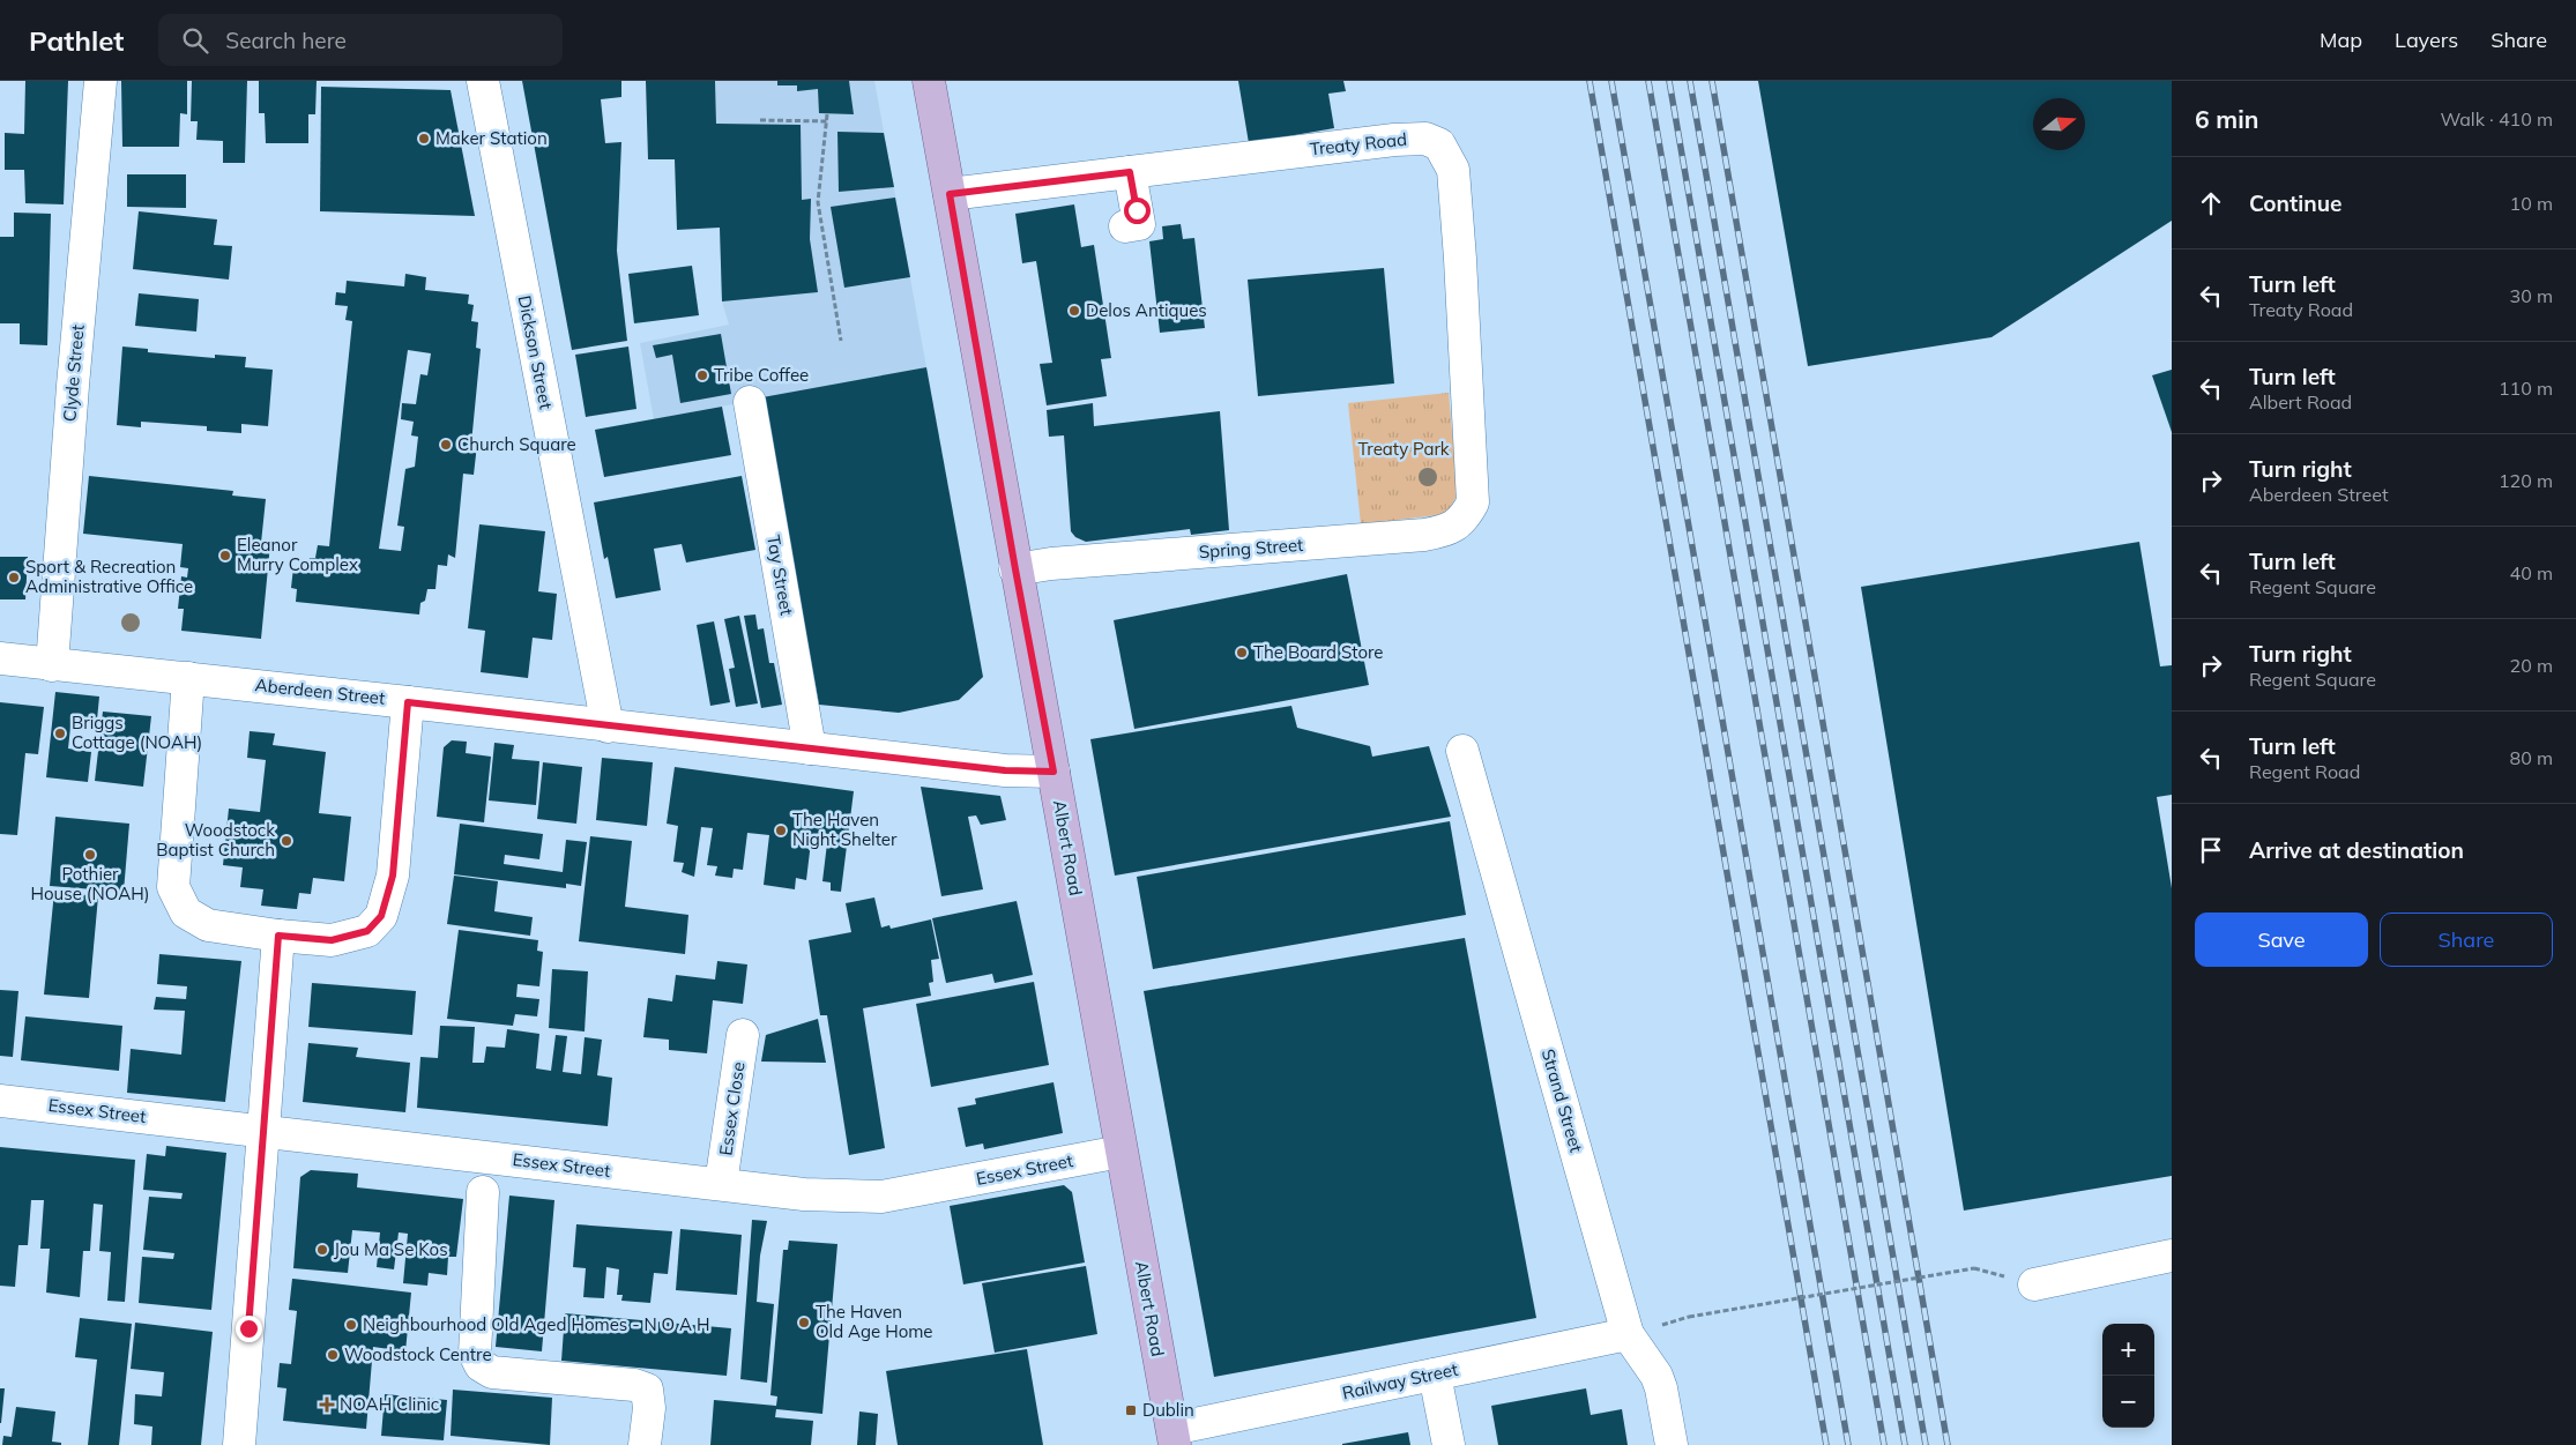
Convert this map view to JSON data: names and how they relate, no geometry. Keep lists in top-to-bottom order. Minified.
{"streets":{"main road":["Albert Road"],"street":["Treaty Road","Dickson Street","Clyde Street","Spring Street","Tay Street","Aberdeen Street","Strand Street","Essex Close","Essex Street","Railway Street"]},"crossings":[["Treaty Road","Spring Street"],["Treaty Road","Albert Road"],["Dickson Street","Aberdeen Street"],["Clyde Street","Aberdeen Street"],["Spring Street","Albert Road"],["Tay Street","Aberdeen Street"],["Aberdeen Street","Albert Road"],["Albert Road","Essex Street"],["Albert Road","Railway Street"],["Strand Street","Railway Street"],["Essex Close","Essex Street"]],"parks":["Treaty Park"],"places":{"other":["Maker Station","Delos Antiques","Tribe Coffee","Church Square","Eleanor Murry Complex","Sport & Recreation Administrative Office","The Board Store","Briggs Cottage (NOAH)","The Haven Night Shelter","Woodstock Baptist Church","Pothier House (NOAH)","Jou Ma Se Kos","The Haven Old Age Home","Neighbourhood Old Aged Homes - N O A H","Woodstock Centre"],"health":["NOAH Clinic"],"transit":["Dublin"]},"north":"right","page":{"header":"Pathlet","search":"Search here","nav":["Map","Layers","Share"],"heading":["6 min","Walk · 410 m"],"list":[["Continue","10 m"],["Turn left","Treaty Road","30 m"],["Turn left","Albert Road","110 m"],["Turn right","Aberdeen Street","120 m"],["Turn left","Regent Square","40 m"],["Turn right","Regent Square","20 m"],["Turn left","Regent Road","80 m"],"Arrive at destination"],"buttons":["Save","Share"],"map_buttons":["+","−"]}}
